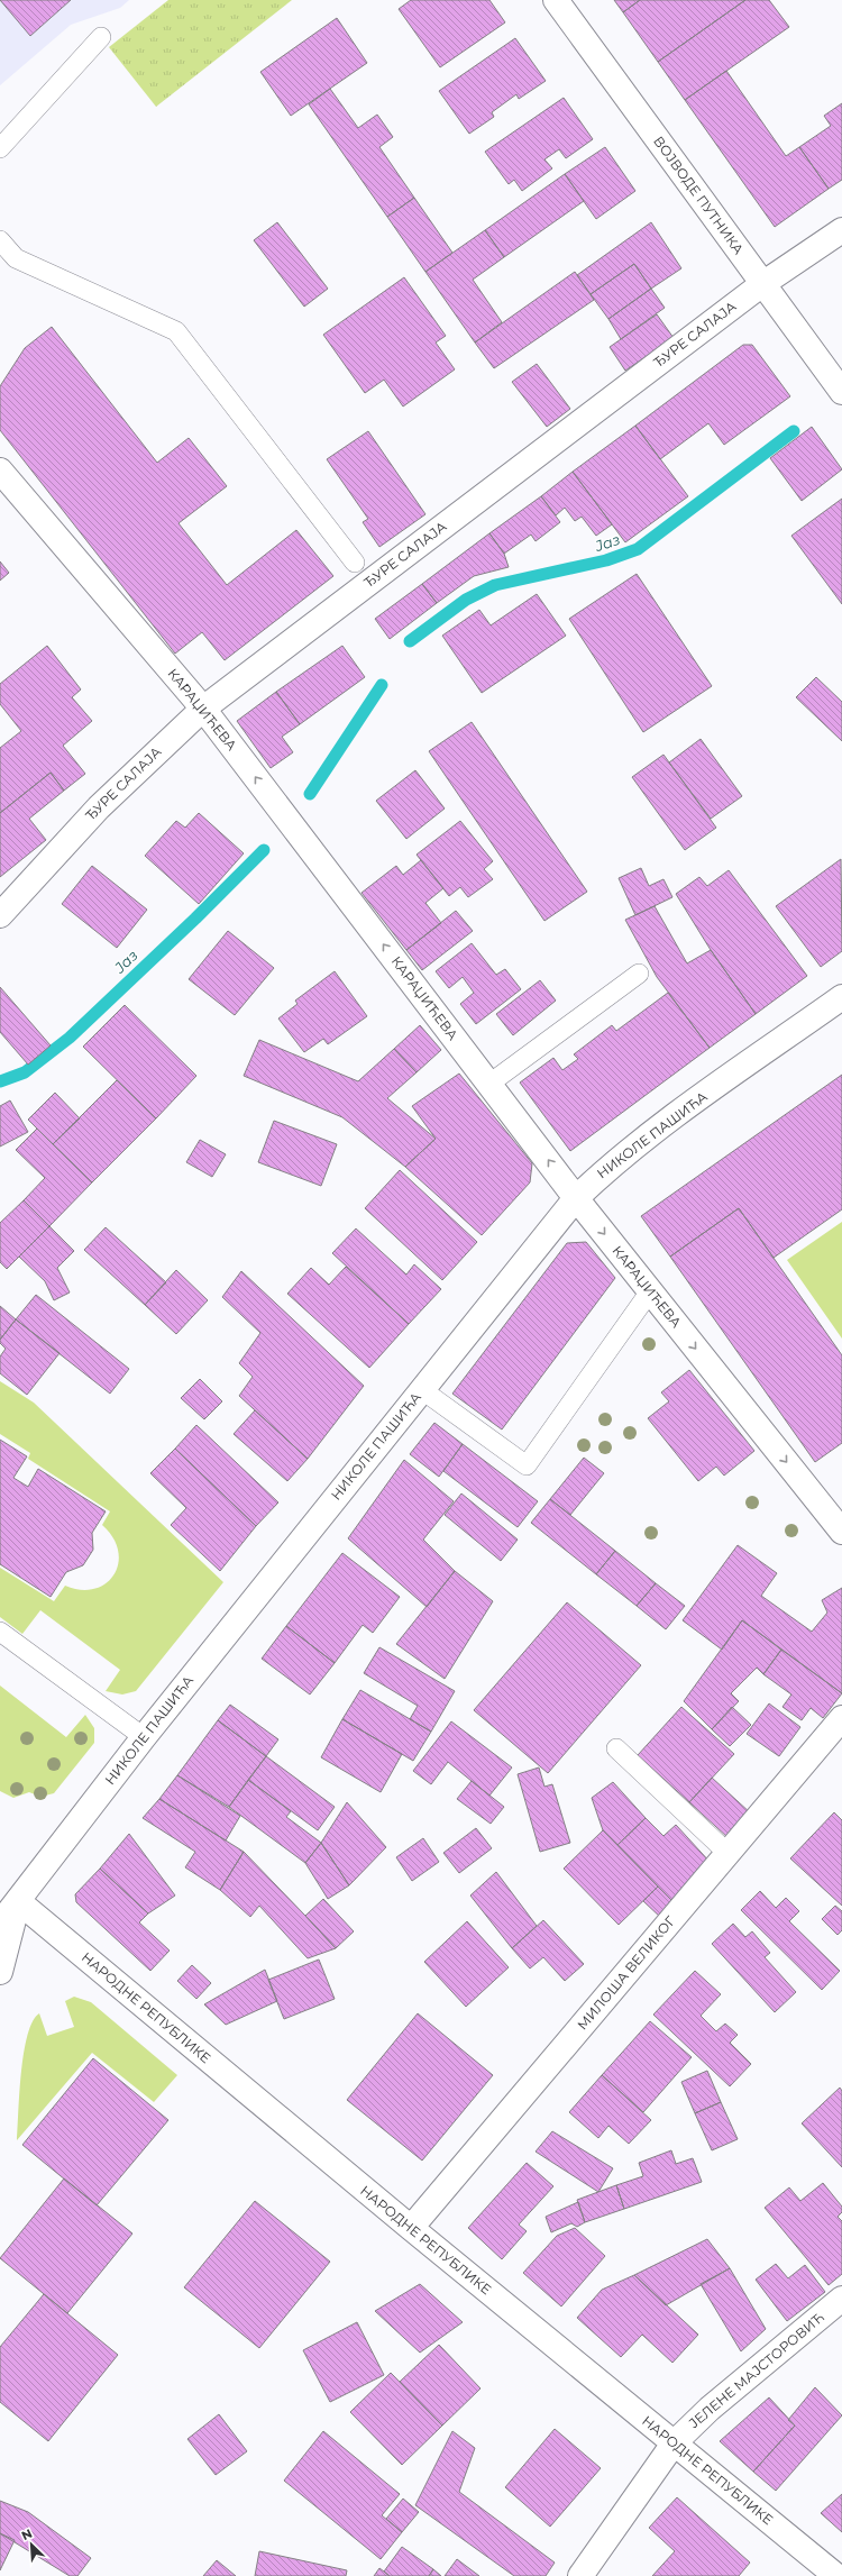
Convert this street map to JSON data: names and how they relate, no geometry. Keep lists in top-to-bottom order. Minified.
{"streets":{"street":["ВОЈВОДЕ ПУТНИКА","ЂУРЕ САЛАЈА","КАРАЏИЋЕВА","НИКОЛЕ ПАШИЋА","МИЛОША ВЕЛИКОГ","НАРОДНЕ РЕПУБЛИКЕ","ЈЕЛЕНЕ МАЈСТОРОВИЋ"]},"crossings":[["ВОЈВОДЕ ПУТНИКА","ЂУРЕ САЛАЈА"],["ЂУРЕ САЛАЈА","КАРАЏИЋЕВА"],["КАРАЏИЋЕВА","НИКОЛЕ ПАШИЋА"],["НИКОЛЕ ПАШИЋА","НАРОДНЕ РЕПУБЛИКЕ"],["МИЛОША ВЕЛИКОГ","НАРОДНЕ РЕПУБЛИКЕ"],["НАРОДНЕ РЕПУБЛИКЕ","ЈЕЛЕНЕ МАЈСТОРОВИЋ"]],"water":["Јаз"],"north":"top left"}
